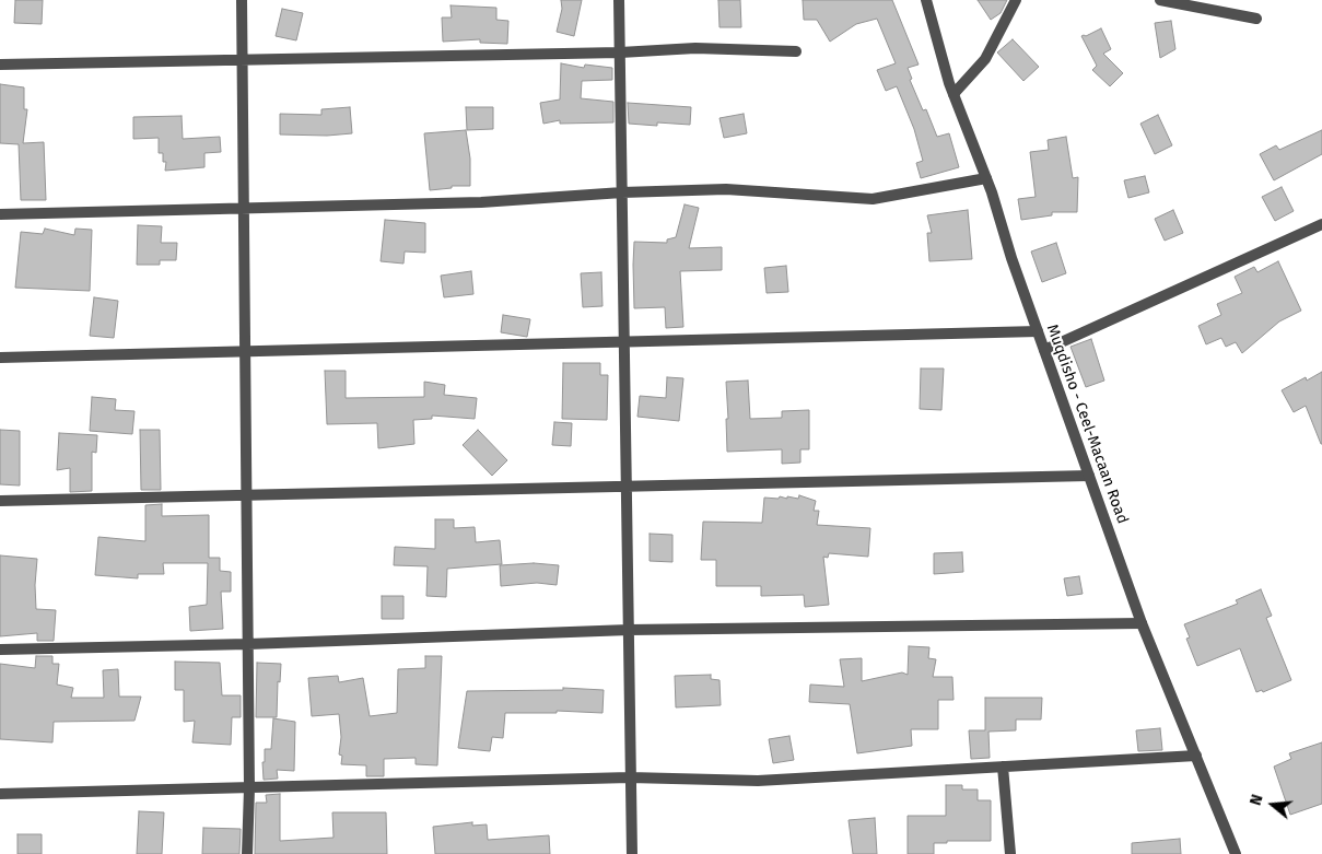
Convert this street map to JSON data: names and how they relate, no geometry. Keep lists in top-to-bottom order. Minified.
{"streets":{"street":["Muqdisho - Ceel-Macaan Road"]},"north":"left"}
